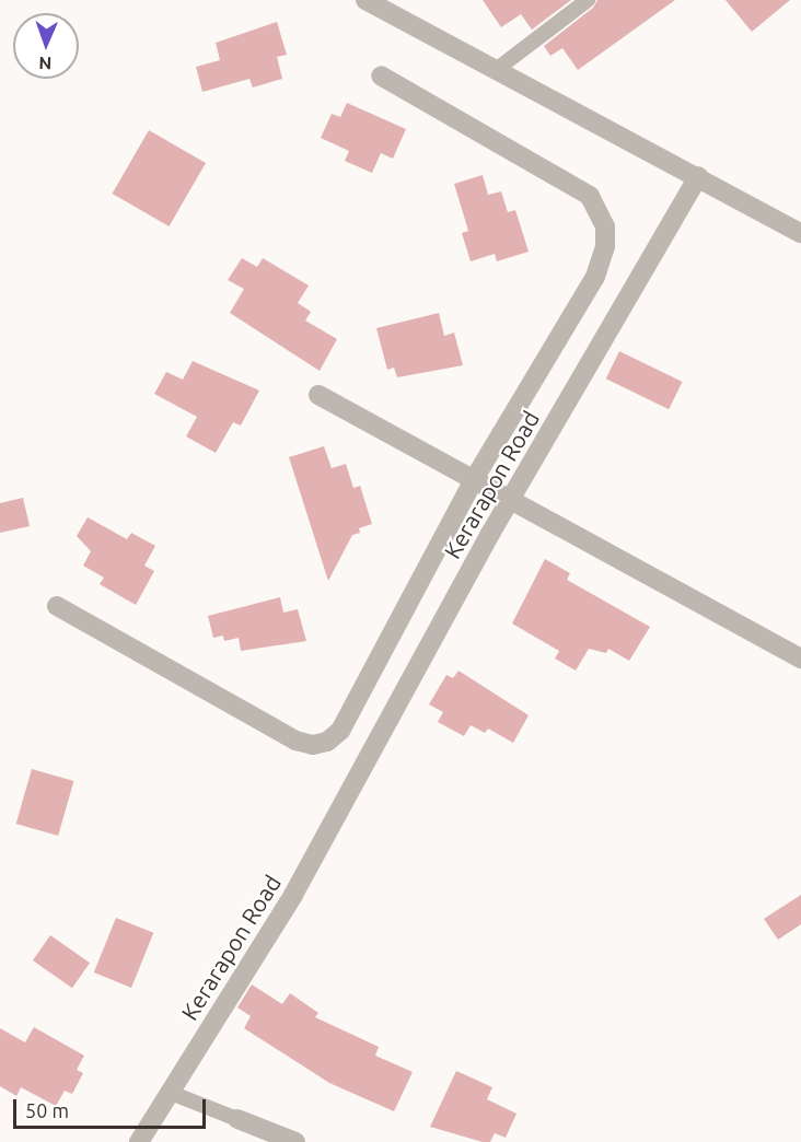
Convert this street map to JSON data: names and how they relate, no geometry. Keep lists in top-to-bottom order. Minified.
{"streets":{"street":["Kerarapon Road"]},"scale_bar":"50 m","north":"bottom"}
